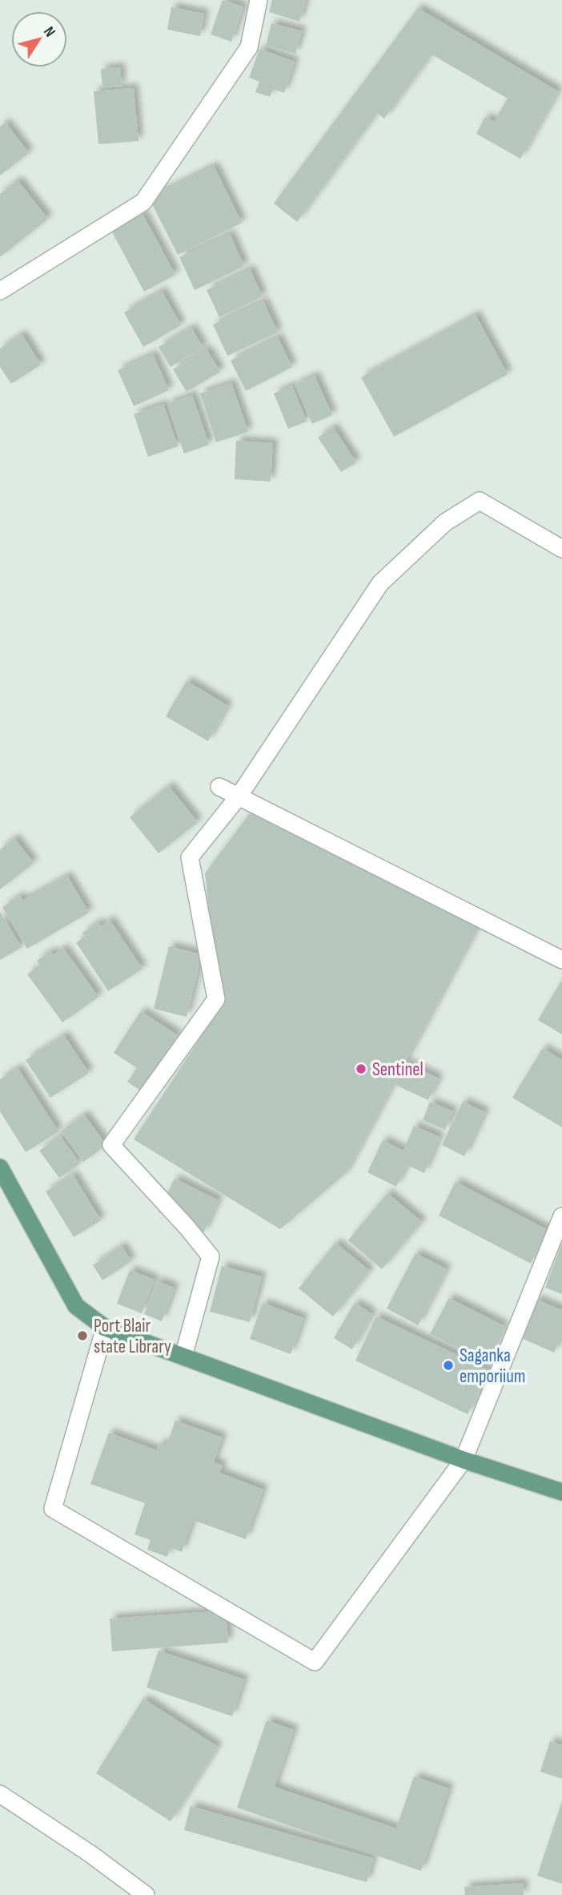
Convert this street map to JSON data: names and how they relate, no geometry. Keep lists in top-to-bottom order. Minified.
{"places":["Sentinel","Port Blair state Library","Saganka emporiium"],"north":"top right"}
